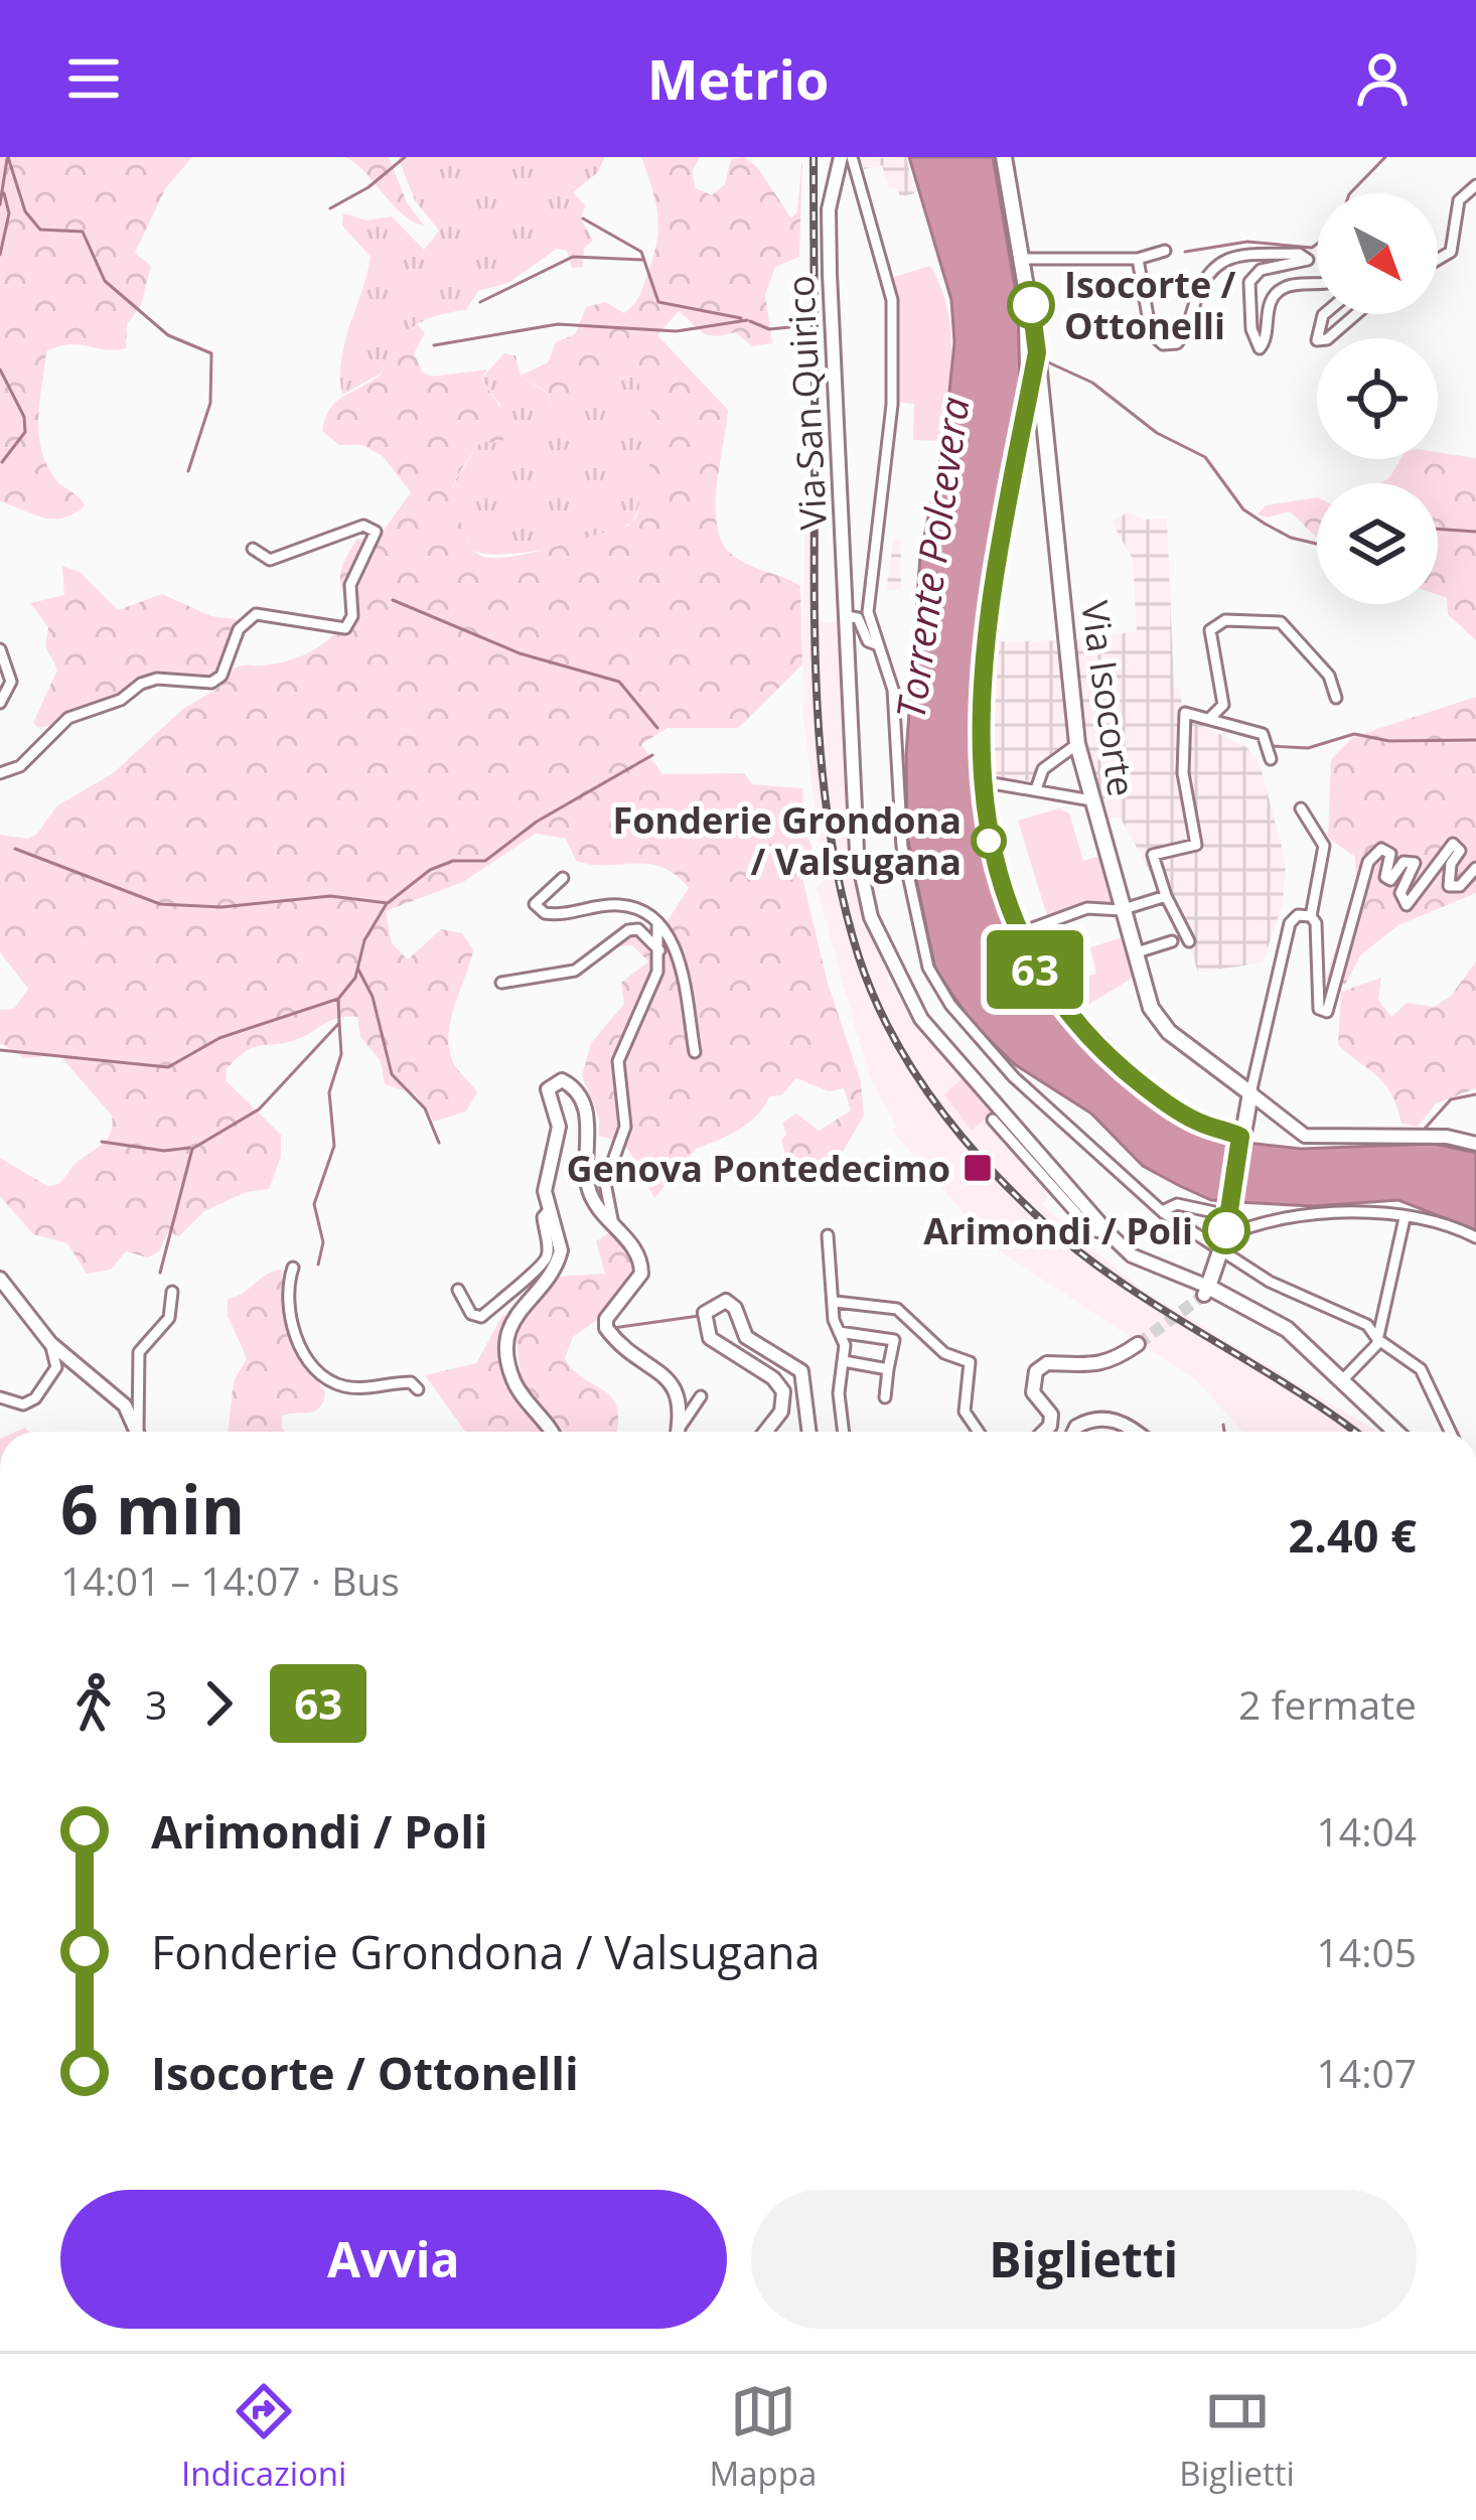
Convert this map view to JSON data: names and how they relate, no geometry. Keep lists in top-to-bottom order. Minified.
{"streets":{"main road":["Via Isocorte"],"street":["Via San Quirico"]},"water":["Torrente Polcevera"],"places":{"other":["Isocorte / Ottonelli","Fonderie Grondona / Valsugana","Arimondi / Poli"],"transit":["Genova Pontedecimo"]},"lines":["bus line 63"],"north":"bottom right","page":{"header":"Metrio","on_map":"63","heading":["6 min","14:01 – 14:07 · Bus","2.40 €"],"legs":["3","63","2 fermate"],"list":[{"name":"Arimondi / Poli","value":"14:04"},{"name":"Fonderie Grondona / Valsugana","value":"14:05"},{"name":"Isocorte / Ottonelli","value":"14:07"}],"buttons":["Avvia","Biglietti"],"tabs":["Indicazioni","Mappa","Biglietti"]}}
